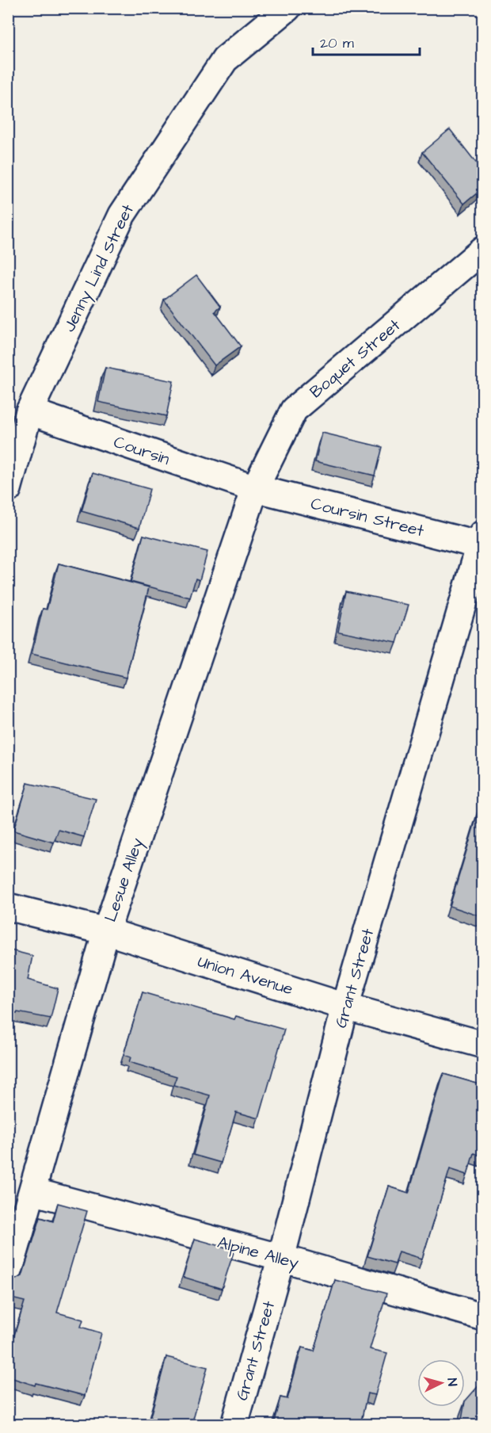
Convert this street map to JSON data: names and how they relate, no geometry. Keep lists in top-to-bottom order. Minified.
{"streets":{"street":["Jenny Lind Street","Boquet Street","Coursin","Coursin Street","Lesue Alley","Union Avenue","Grant Street","Alpine Alley"]},"crossings":[["Jenny Lind Street","Coursin"],["Boquet Street","Coursin"],["Boquet Street","Coursin Street"],["Boquet Street","Lesue Alley"],["Coursin","Coursin Street"],["Coursin","Lesue Alley"],["Coursin Street","Lesue Alley"],["Coursin Street","Grant Street"],["Lesue Alley","Union Avenue"],["Lesue Alley","Alpine Alley"],["Union Avenue","Grant Street"],["Grant Street","Alpine Alley"]],"scale_bar":"20 m","north":"right"}
